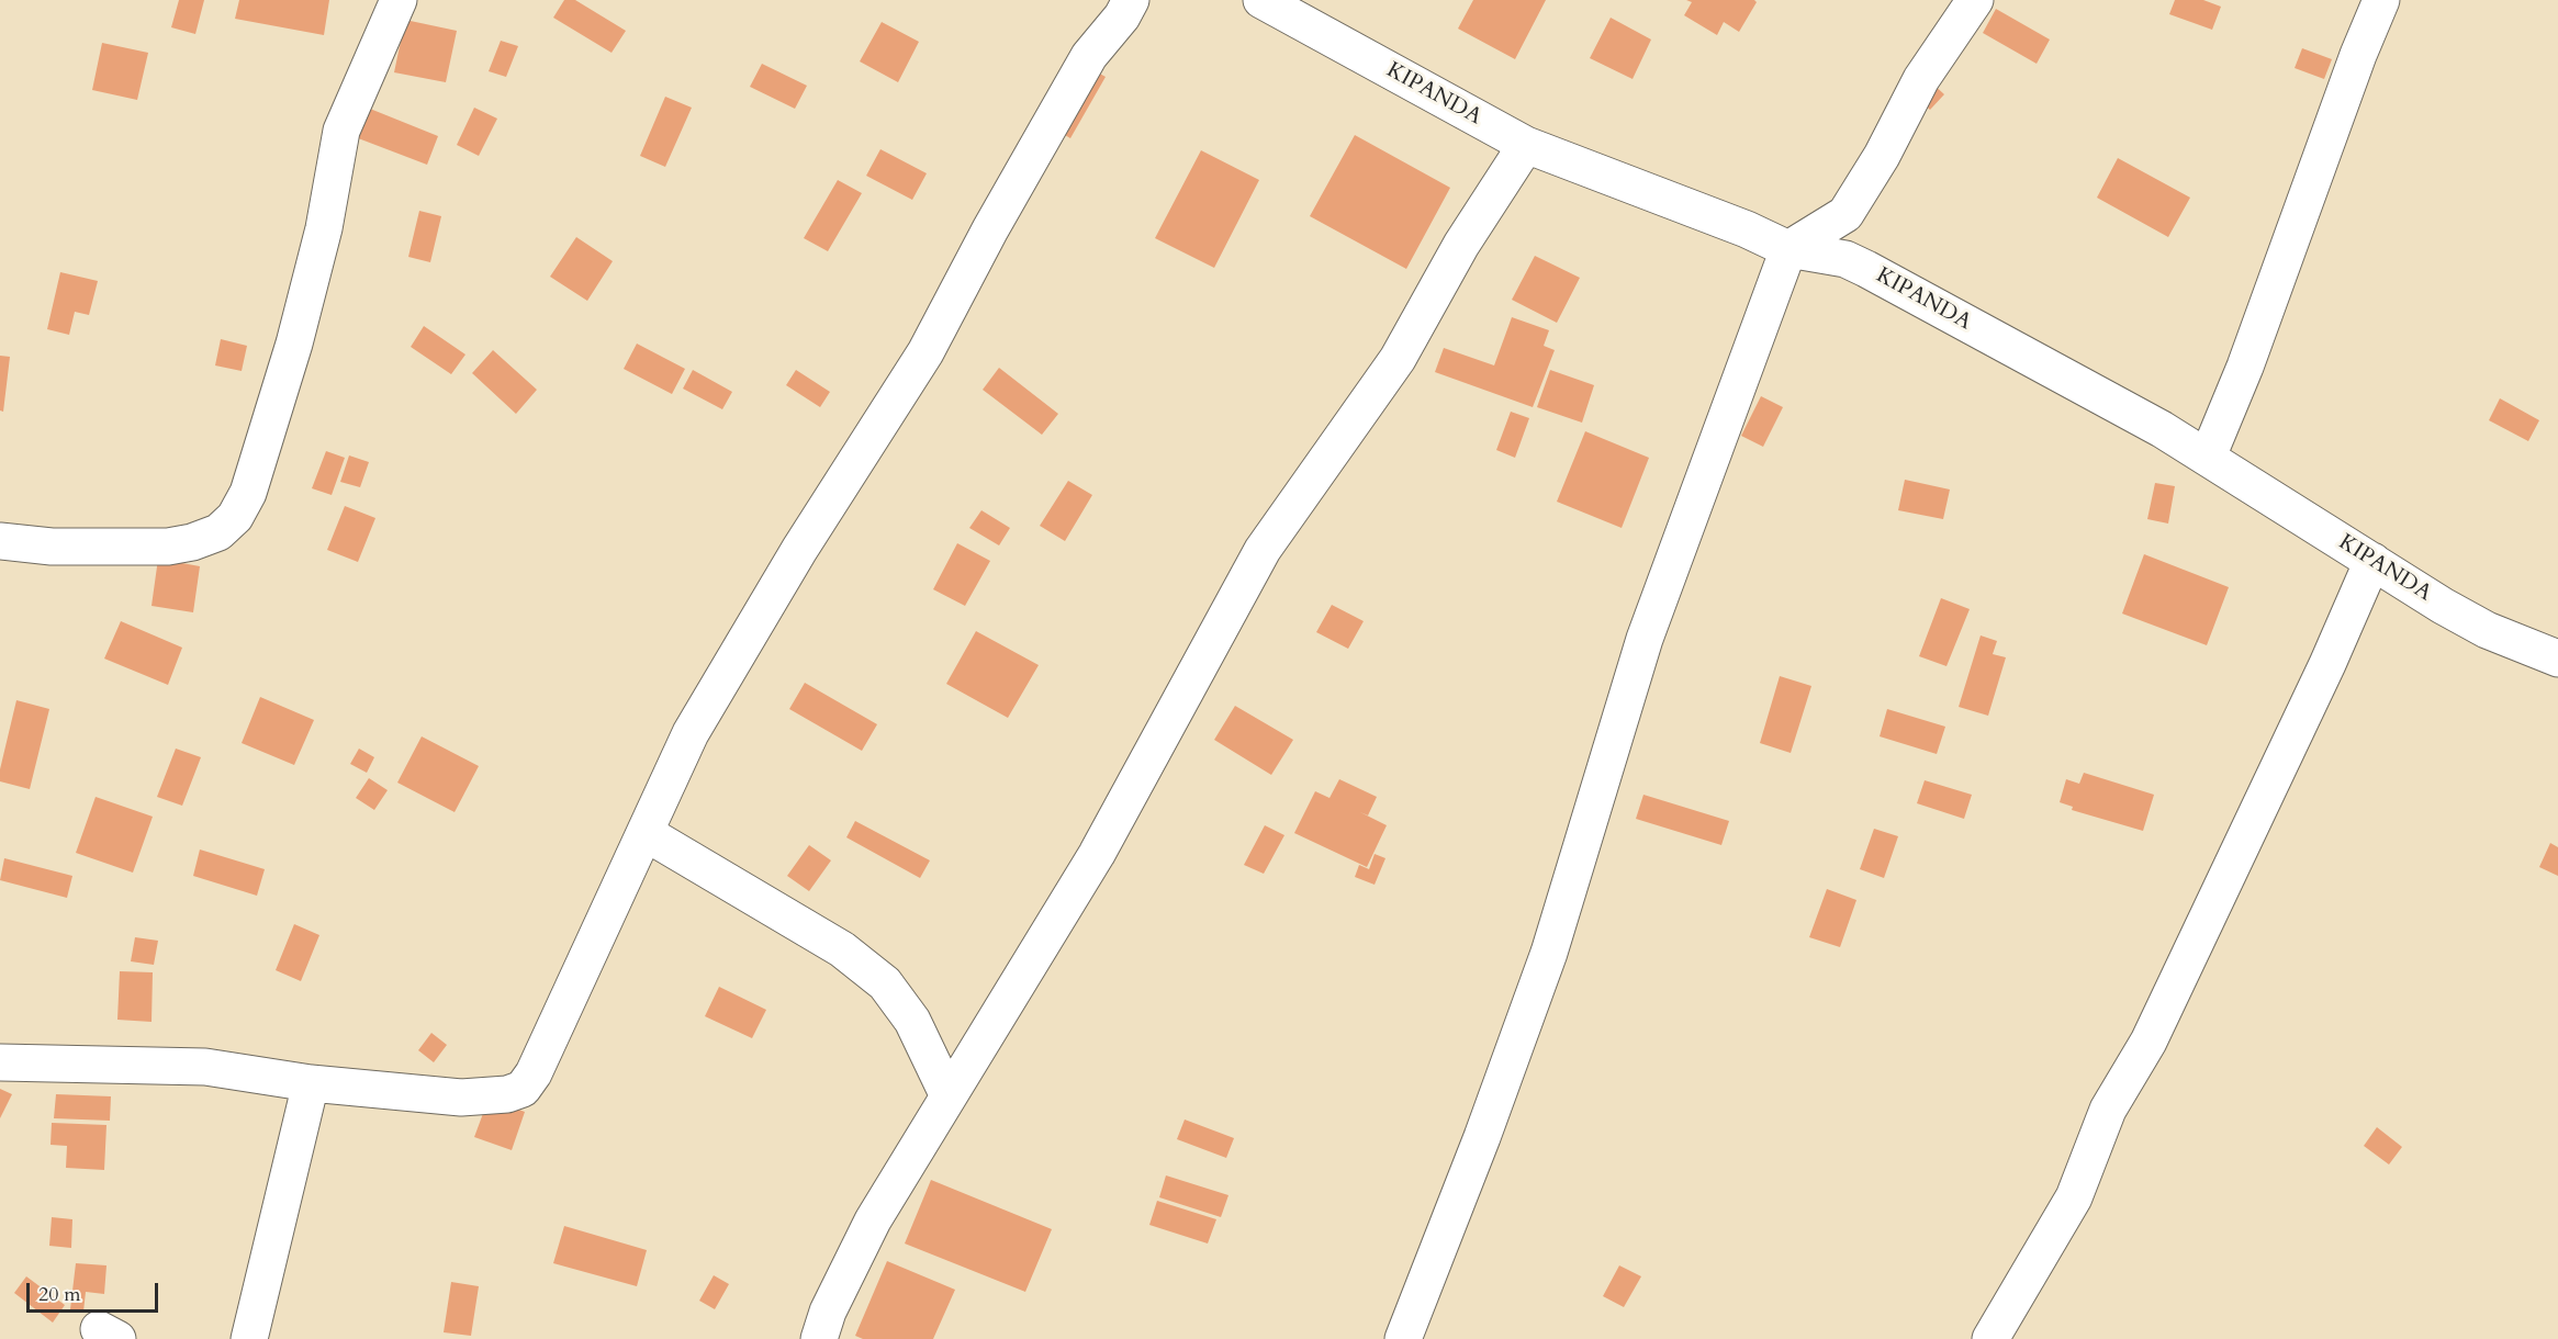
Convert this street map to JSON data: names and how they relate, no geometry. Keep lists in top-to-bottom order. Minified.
{"streets":{"street":["KIPANDA"]},"scale_bar":"20 m"}
